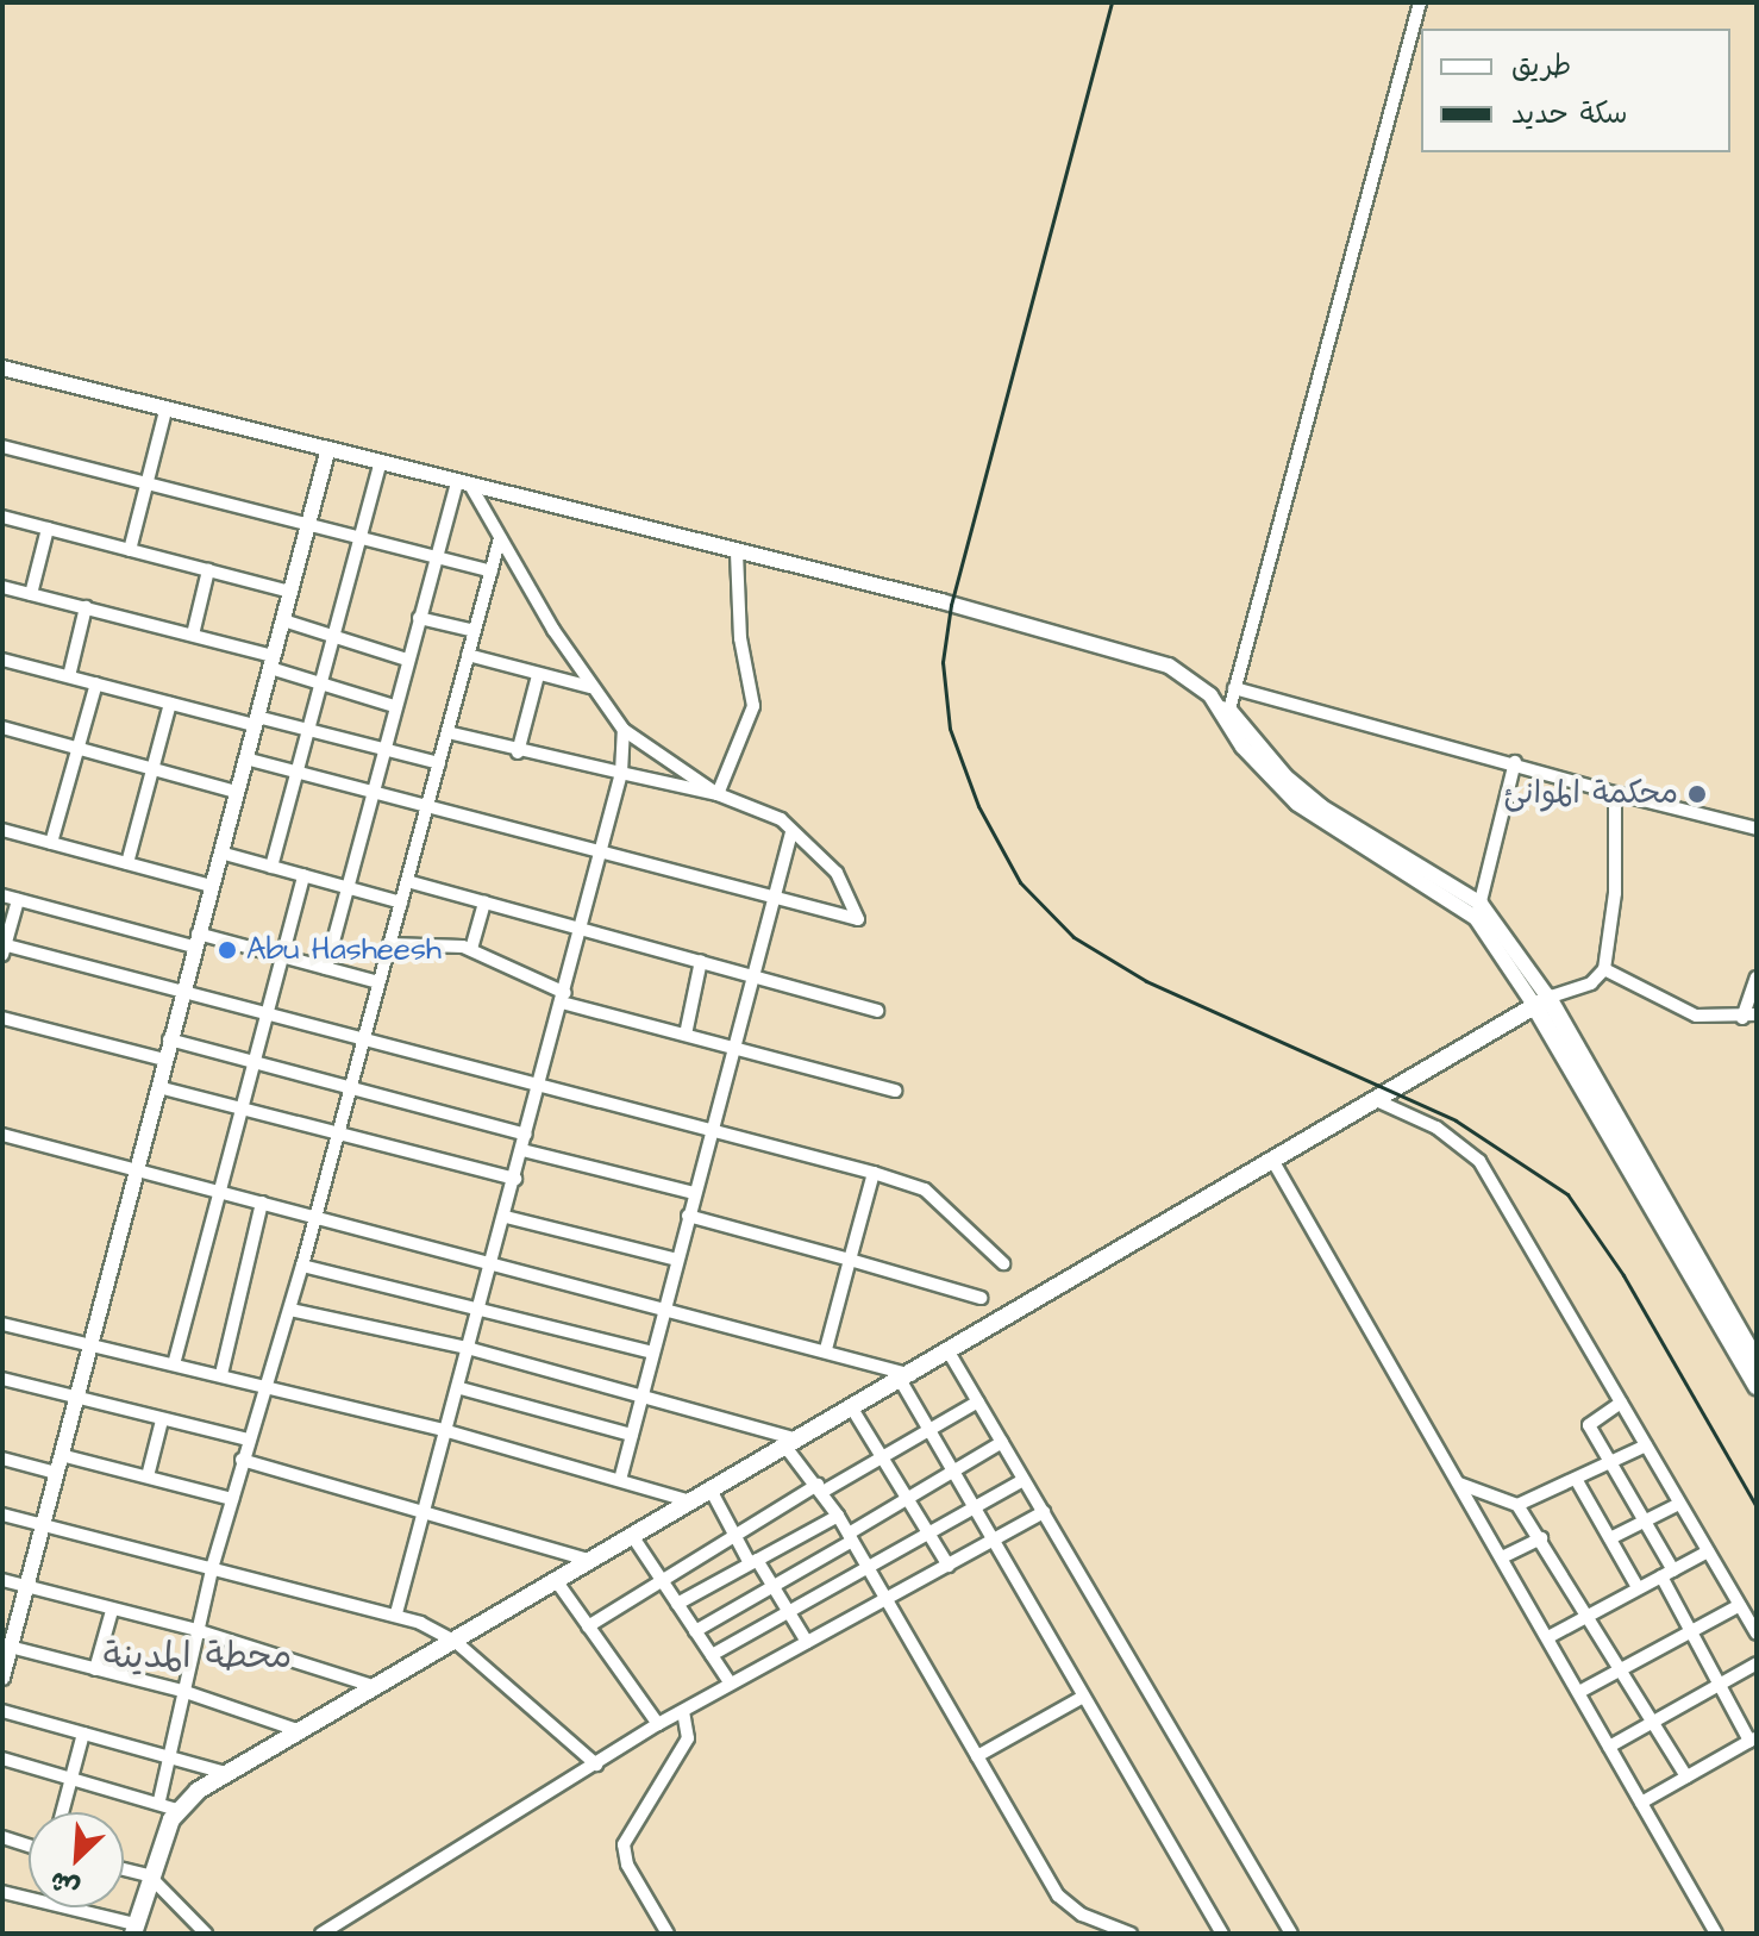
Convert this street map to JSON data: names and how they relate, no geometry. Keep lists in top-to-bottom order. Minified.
{"districts":["محطة المدينة"],"places":["محكمة الموانئ","Abu Hasheesh"],"legend":["طريق","سكة حديد"],"north":"bottom left"}
